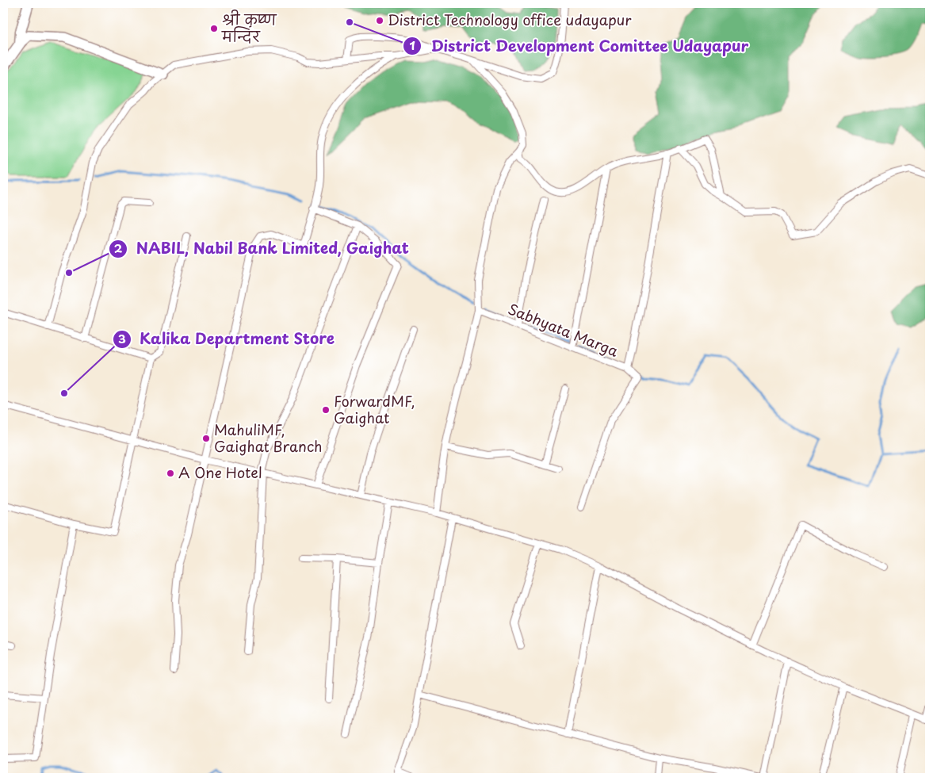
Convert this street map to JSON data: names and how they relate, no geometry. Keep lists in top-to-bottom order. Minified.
{"streets":{"street":["Sabhyata Marga"]},"places":["District Technology office udayapur","District Development Comittee Udayapur","श्री कृष्ण मन्दिर","NABIL, Nabil Bank Limited, Gaighat","Kalika Department Store","ForwardMF, Gaighat","MahuliMF, Gaighat Branch","A One Hotel"]}
